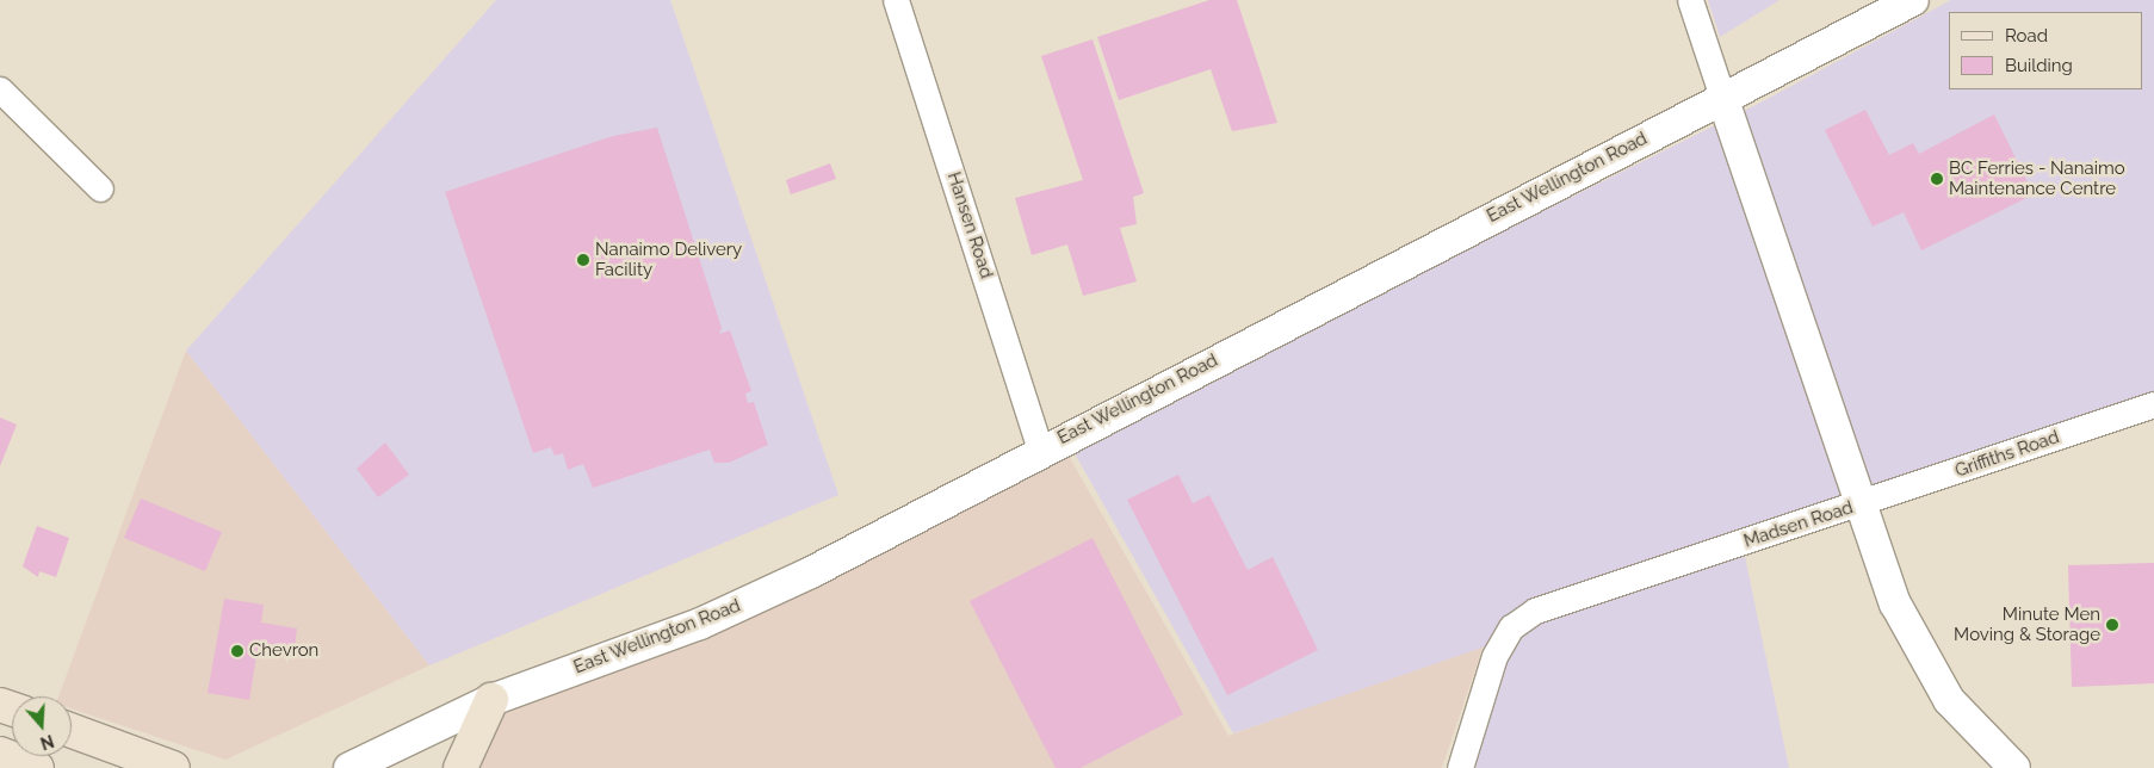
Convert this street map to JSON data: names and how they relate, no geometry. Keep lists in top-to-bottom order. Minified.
{"streets":{"street":["East Wellington Road","Hansen Road","Griffiths Road","Madsen Road"]},"crossings":[["East Wellington Road","Hansen Road"],["East Wellington Road","Madsen Road"],["Griffiths Road","Madsen Road"]],"places":["BC Ferries - Nanaimo Maintenance Centre","Nanaimo Delivery Facility","Minute Men Moving & Storage","Chevron"],"legend":["Road","Building"],"north":"bottom"}
